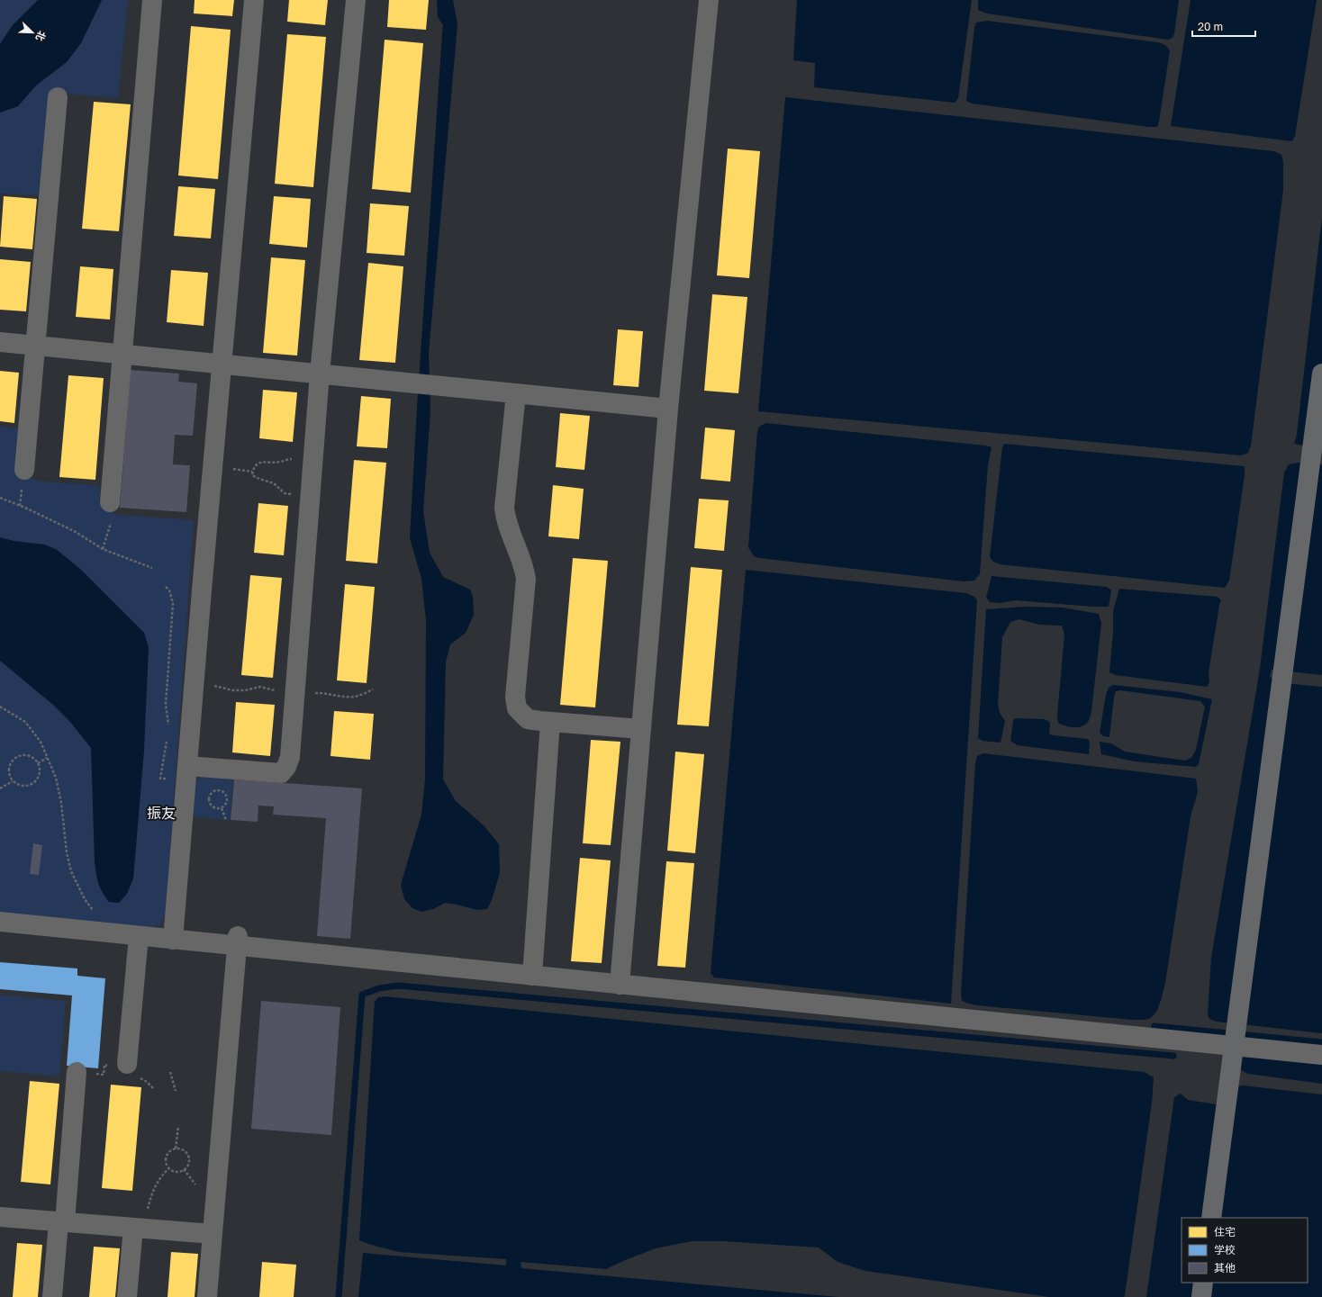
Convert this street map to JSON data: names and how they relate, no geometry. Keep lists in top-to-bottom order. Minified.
{"districts":["振友"],"legend":["住宅","学校","其他"],"scale_bar":"20 m","north":"bottom right"}
